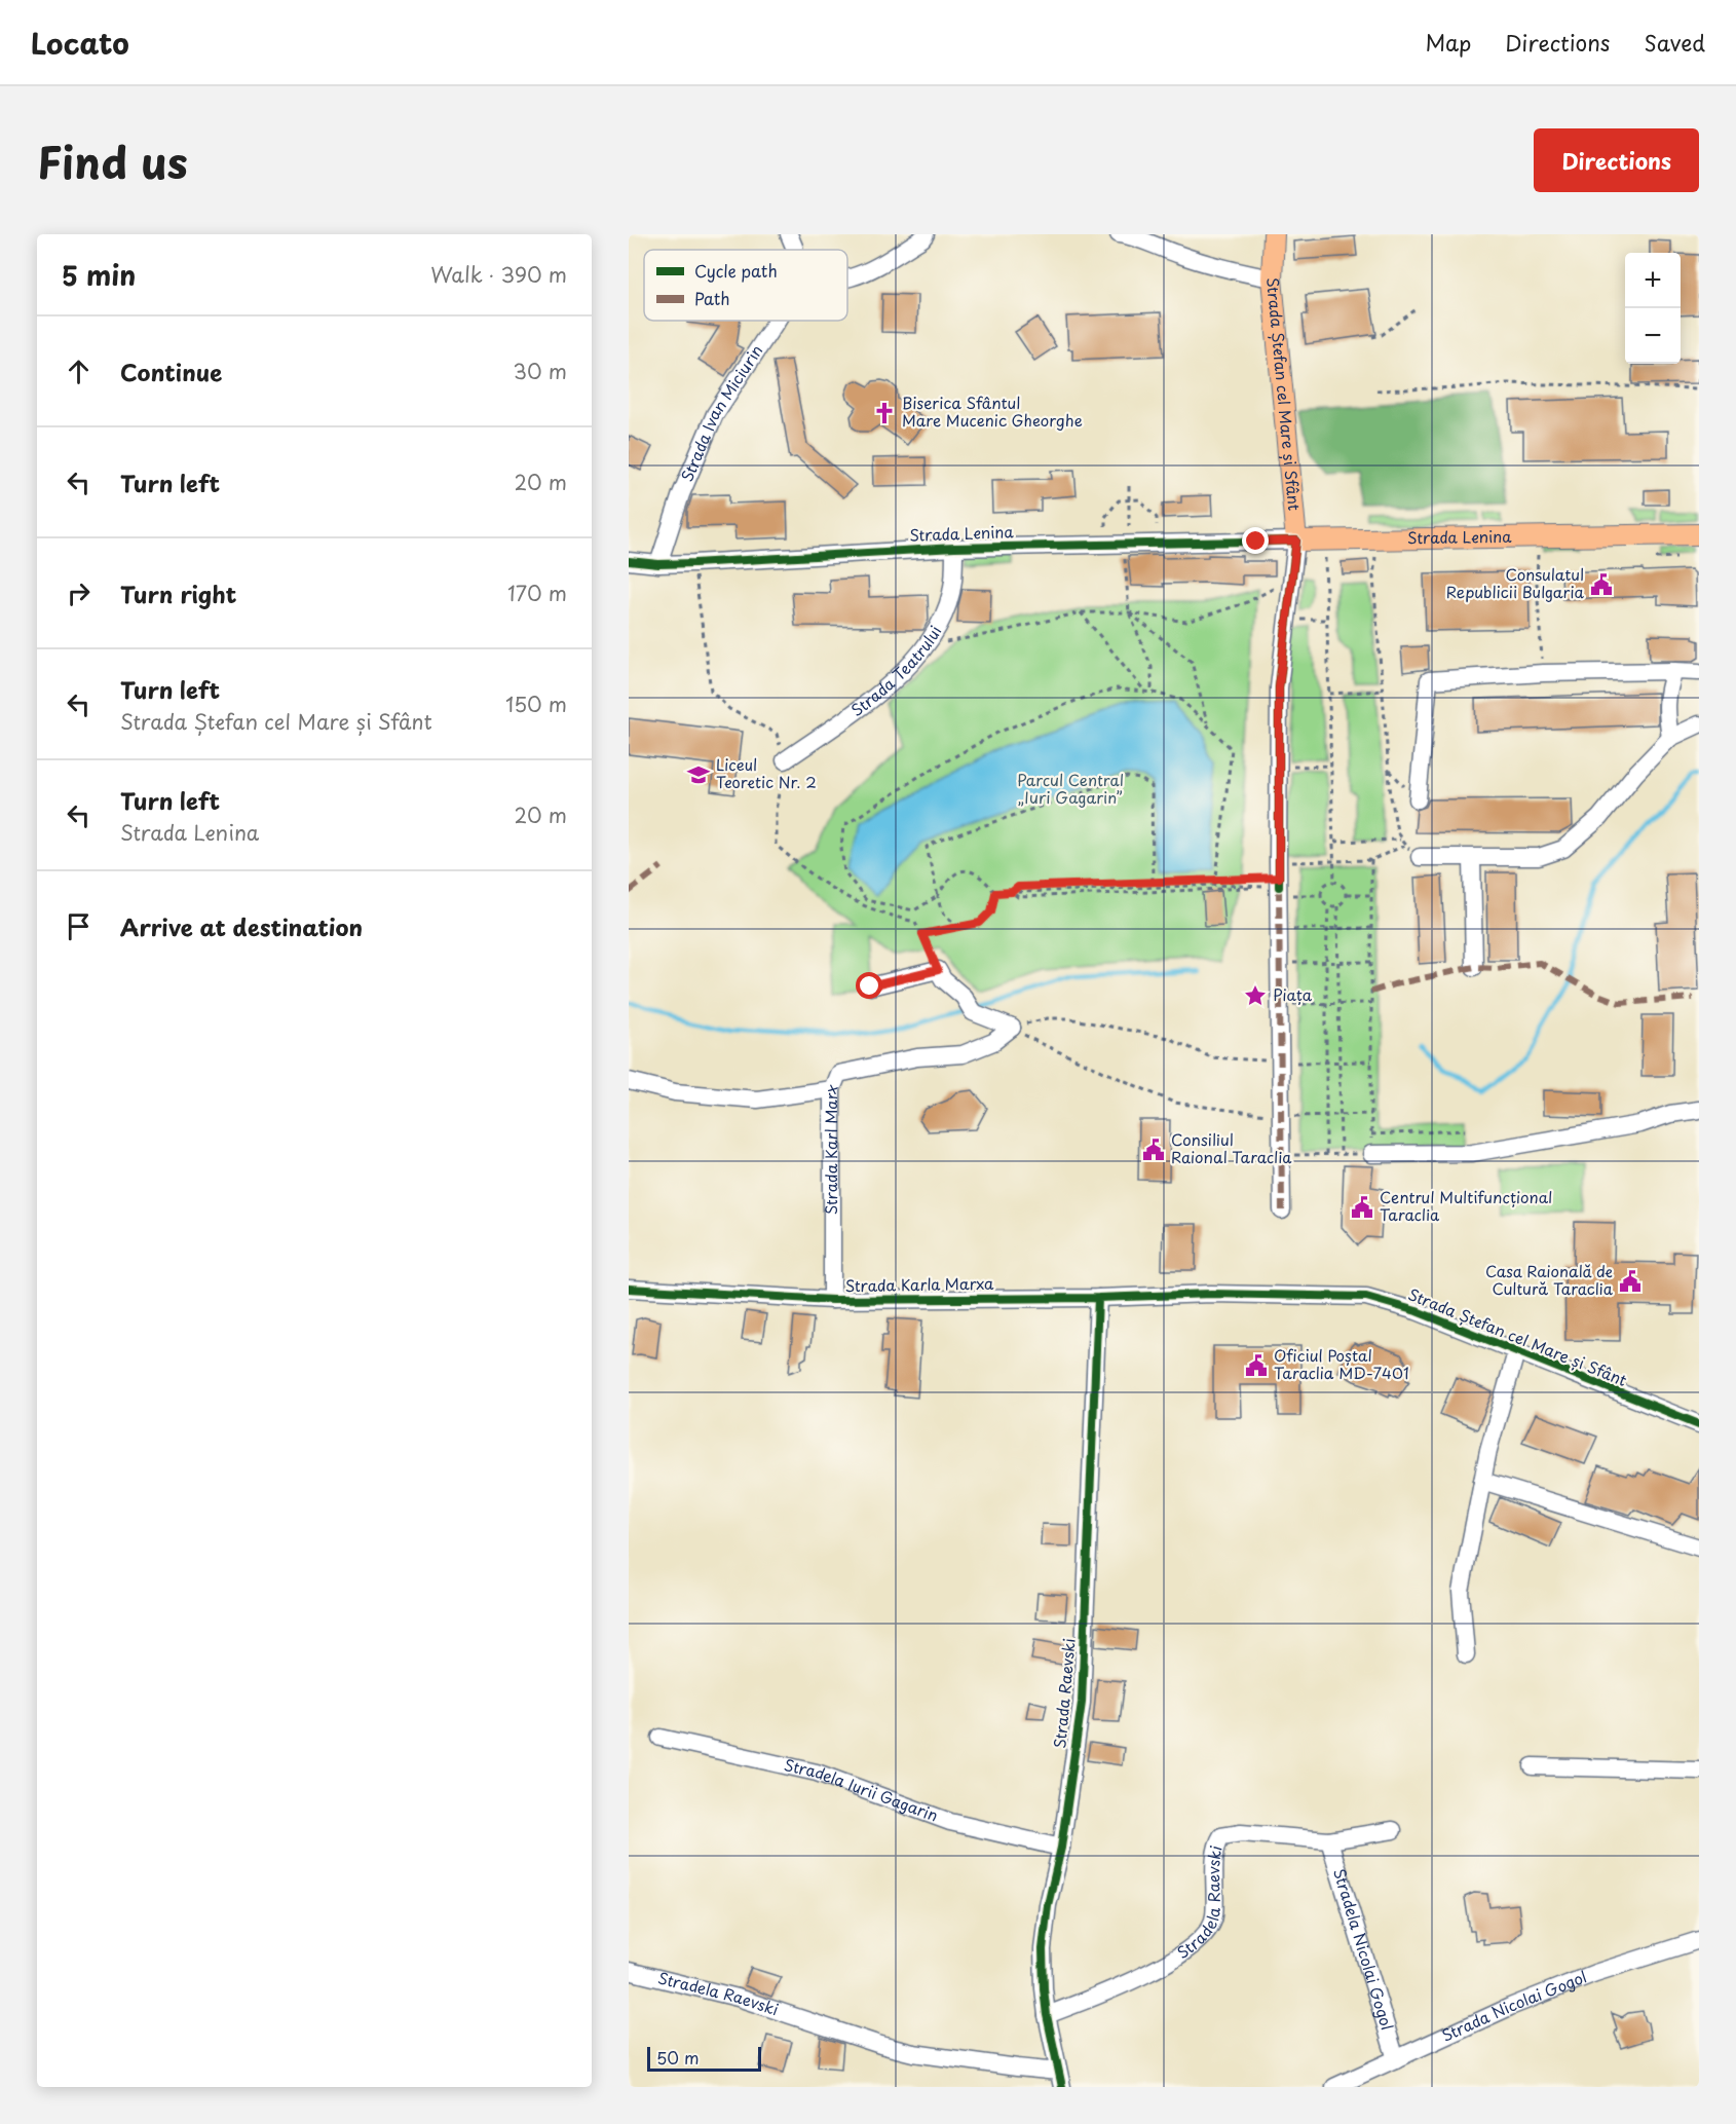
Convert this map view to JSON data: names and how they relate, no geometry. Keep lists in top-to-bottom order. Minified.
{"streets":{"main road":["Strada Ștefan cel Mare și Sfânt","Strada Lenina"],"street":["Strada Ivan Miciurin","Strada Teatrului","Strada Karl Marx","Strada Karla Marxa","Strada Raevski","Stradela Iurii Gagarin","Stradela Raevski","Stradela Nicolai Gogol","Strada Nicolai Gogol"]},"crossings":[["Strada Ștefan cel Mare și Sfânt","Strada Lenina"],["Strada Ștefan cel Mare și Sfânt","Strada Karla Marxa"],["Strada Ivan Miciurin","Strada Lenina"],["Strada Lenina","Strada Teatrului"],["Strada Karl Marx","Strada Karla Marxa"],["Strada Karla Marxa","Strada Raevski"],["Strada Raevski","Stradela Iurii Gagarin"],["Strada Raevski","Stradela Raevski"],["Stradela Raevski","Stradela Nicolai Gogol"],["Stradela Nicolai Gogol","Strada Nicolai Gogol"]],"parks":["Parcul Central „Iuri Gagarin”"],"places":{"church":["Biserica Sfântul Mare Mucenic Gheorghe"],"public building":["Consulatul Republicii Bulgaria","Consiliul Raional Taraclia","Centrul Multifuncțional Taraclia","Casa Raională de Cultură Taraclia","Oficiul Poștal Taraclia MD-7401"],"school or university":["Liceul Teoretic Nr. 2"],"place":["Piața"]},"legend":["Cycle path","Path"],"scale_bar":"50 m","page":{"header":"Locato","nav":["Map","Directions","Saved"],"title":"Find us","buttons":"Directions","heading":["5 min","Walk · 390 m"],"map_buttons":["+","−"],"list":[["Continue","30 m"],["Turn left","20 m"],["Turn right","170 m"],["Turn left","Strada Ștefan cel Mare și Sfânt","150 m"],["Turn left","Strada Lenina","20 m"],"Arrive at destination"],"scale":"50 m"}}
